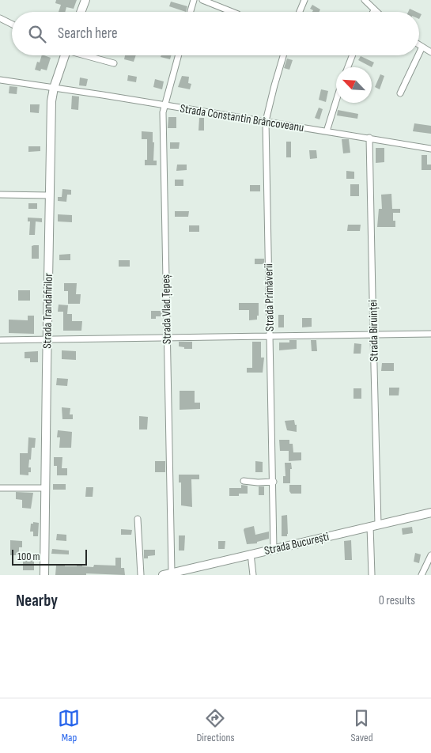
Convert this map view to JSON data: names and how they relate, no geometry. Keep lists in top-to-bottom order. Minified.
{"streets":{"main road":["Strada Trandafirilor","Strada București"],"street":["Strada Constantin Brâncoveanu","Strada Primăverii","Strada Vlad Țepeș","Strada Biruinței"]},"crossings":[["Strada Constantin Brâncoveanu","Strada Primăverii"],["Strada Constantin Brâncoveanu","Strada Vlad Țepeș"],["Strada Constantin Brâncoveanu","Strada Trandafirilor"],["Strada Constantin Brâncoveanu","Strada Biruinței"],["Strada Primăverii","Strada București"],["Strada Vlad Țepeș","Strada București"],["Strada Biruinței","Strada București"]],"scale_bar":"100 m","north":"top left","page":{"search":"Search here","scale":"100 m","heading":["Nearby","0 results"],"nav":["Map","Directions","Saved"]}}
